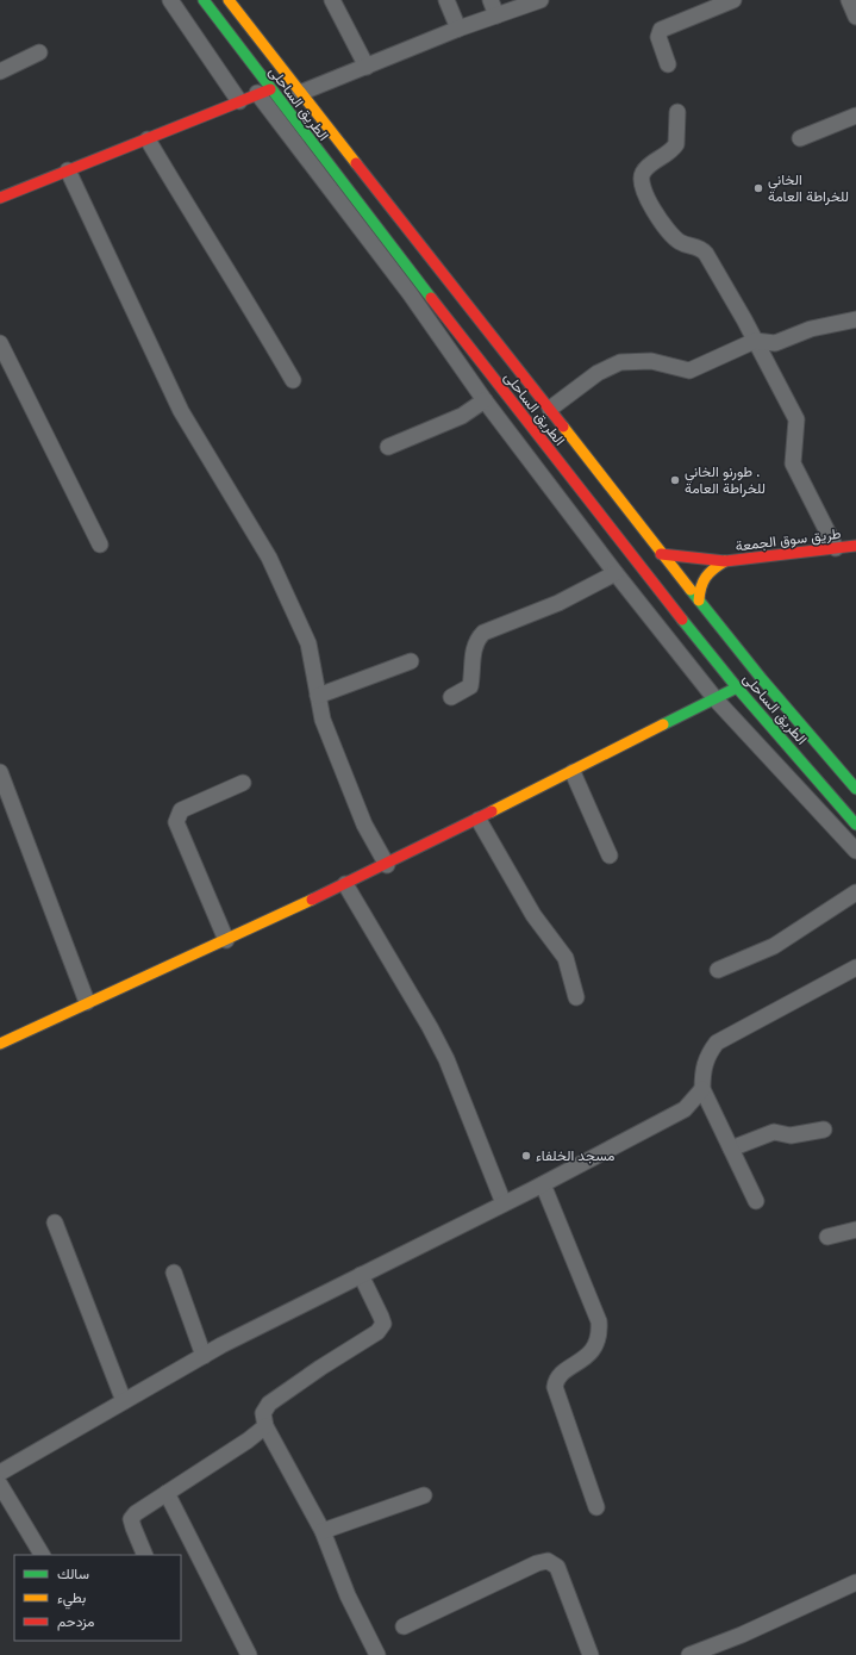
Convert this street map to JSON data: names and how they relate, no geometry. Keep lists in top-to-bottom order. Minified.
{"streets":{"main road":["الطريق الساحلى","طريق سوق الجمعة"]},"crossings":[["الطريق الساحلى","طريق سوق الجمعة"]],"places":["الخاني للخراطة العامة","طورنو الخاني . للخراطة العامة","مسجد الخلفاء"],"legend":["سالك","بطيء","مزدحم"]}
